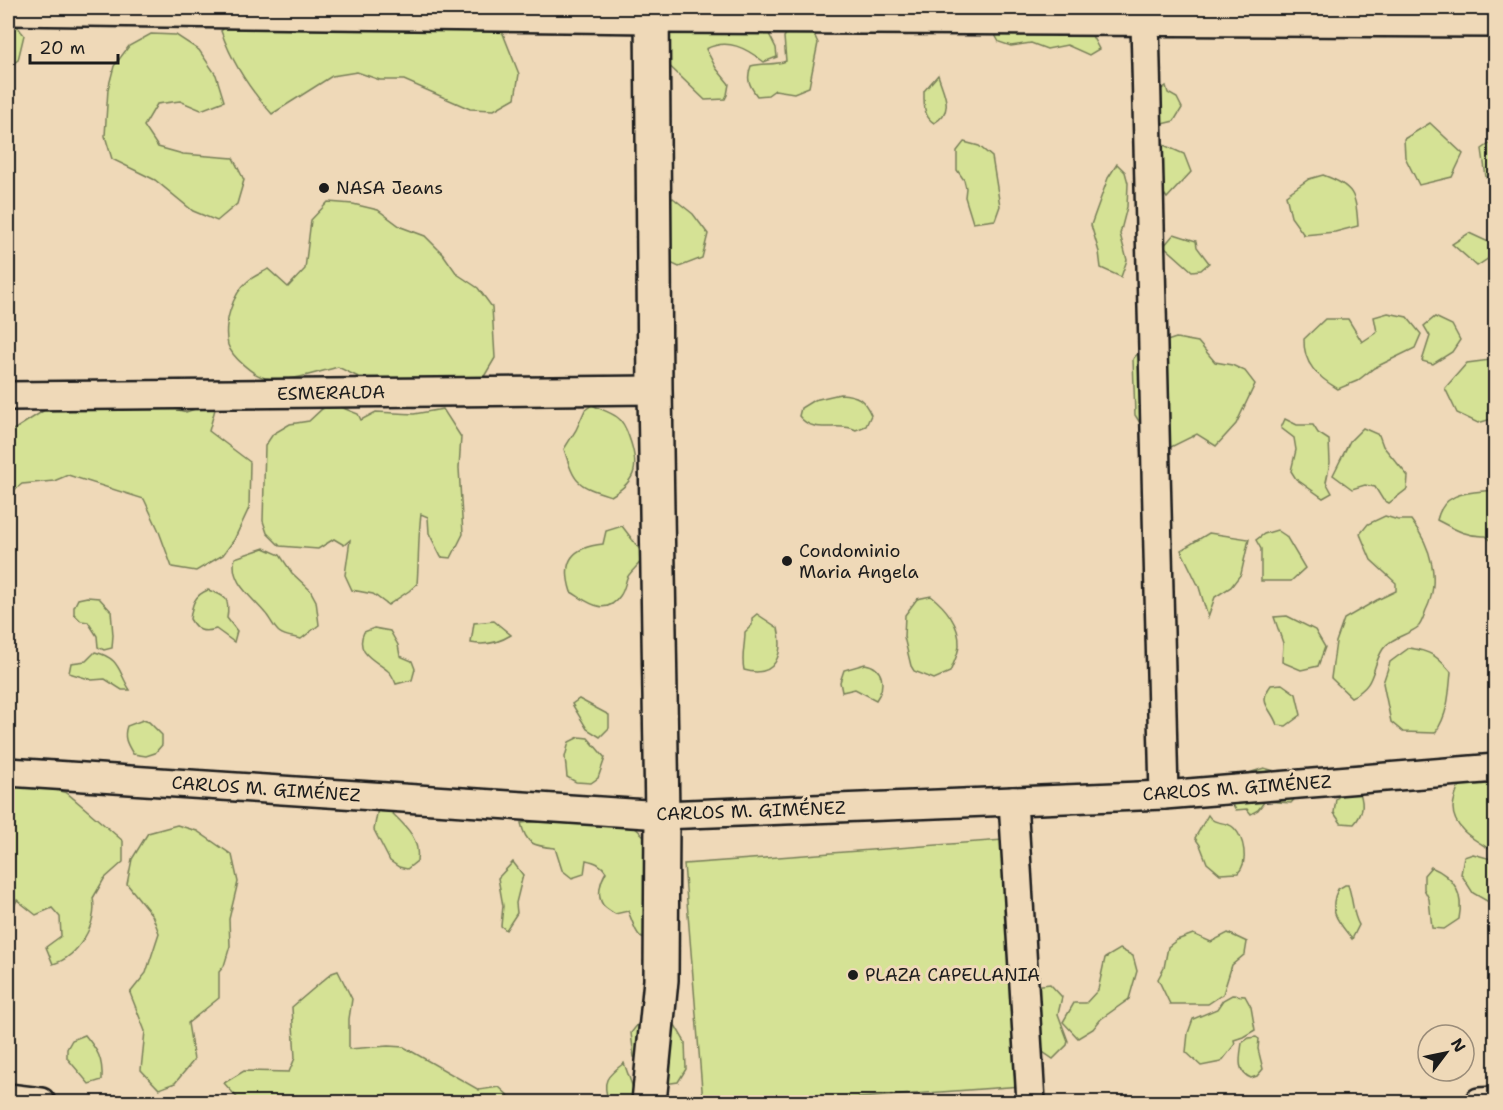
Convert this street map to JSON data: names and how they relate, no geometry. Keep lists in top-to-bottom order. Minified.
{"streets":{"street":["ESMERALDA","CARLOS M. GIMÉNEZ"]},"places":["NASA Jeans","Condominio Maria Angela","PLAZA CAPELLANIA"],"scale_bar":"20 m","north":"top right"}
